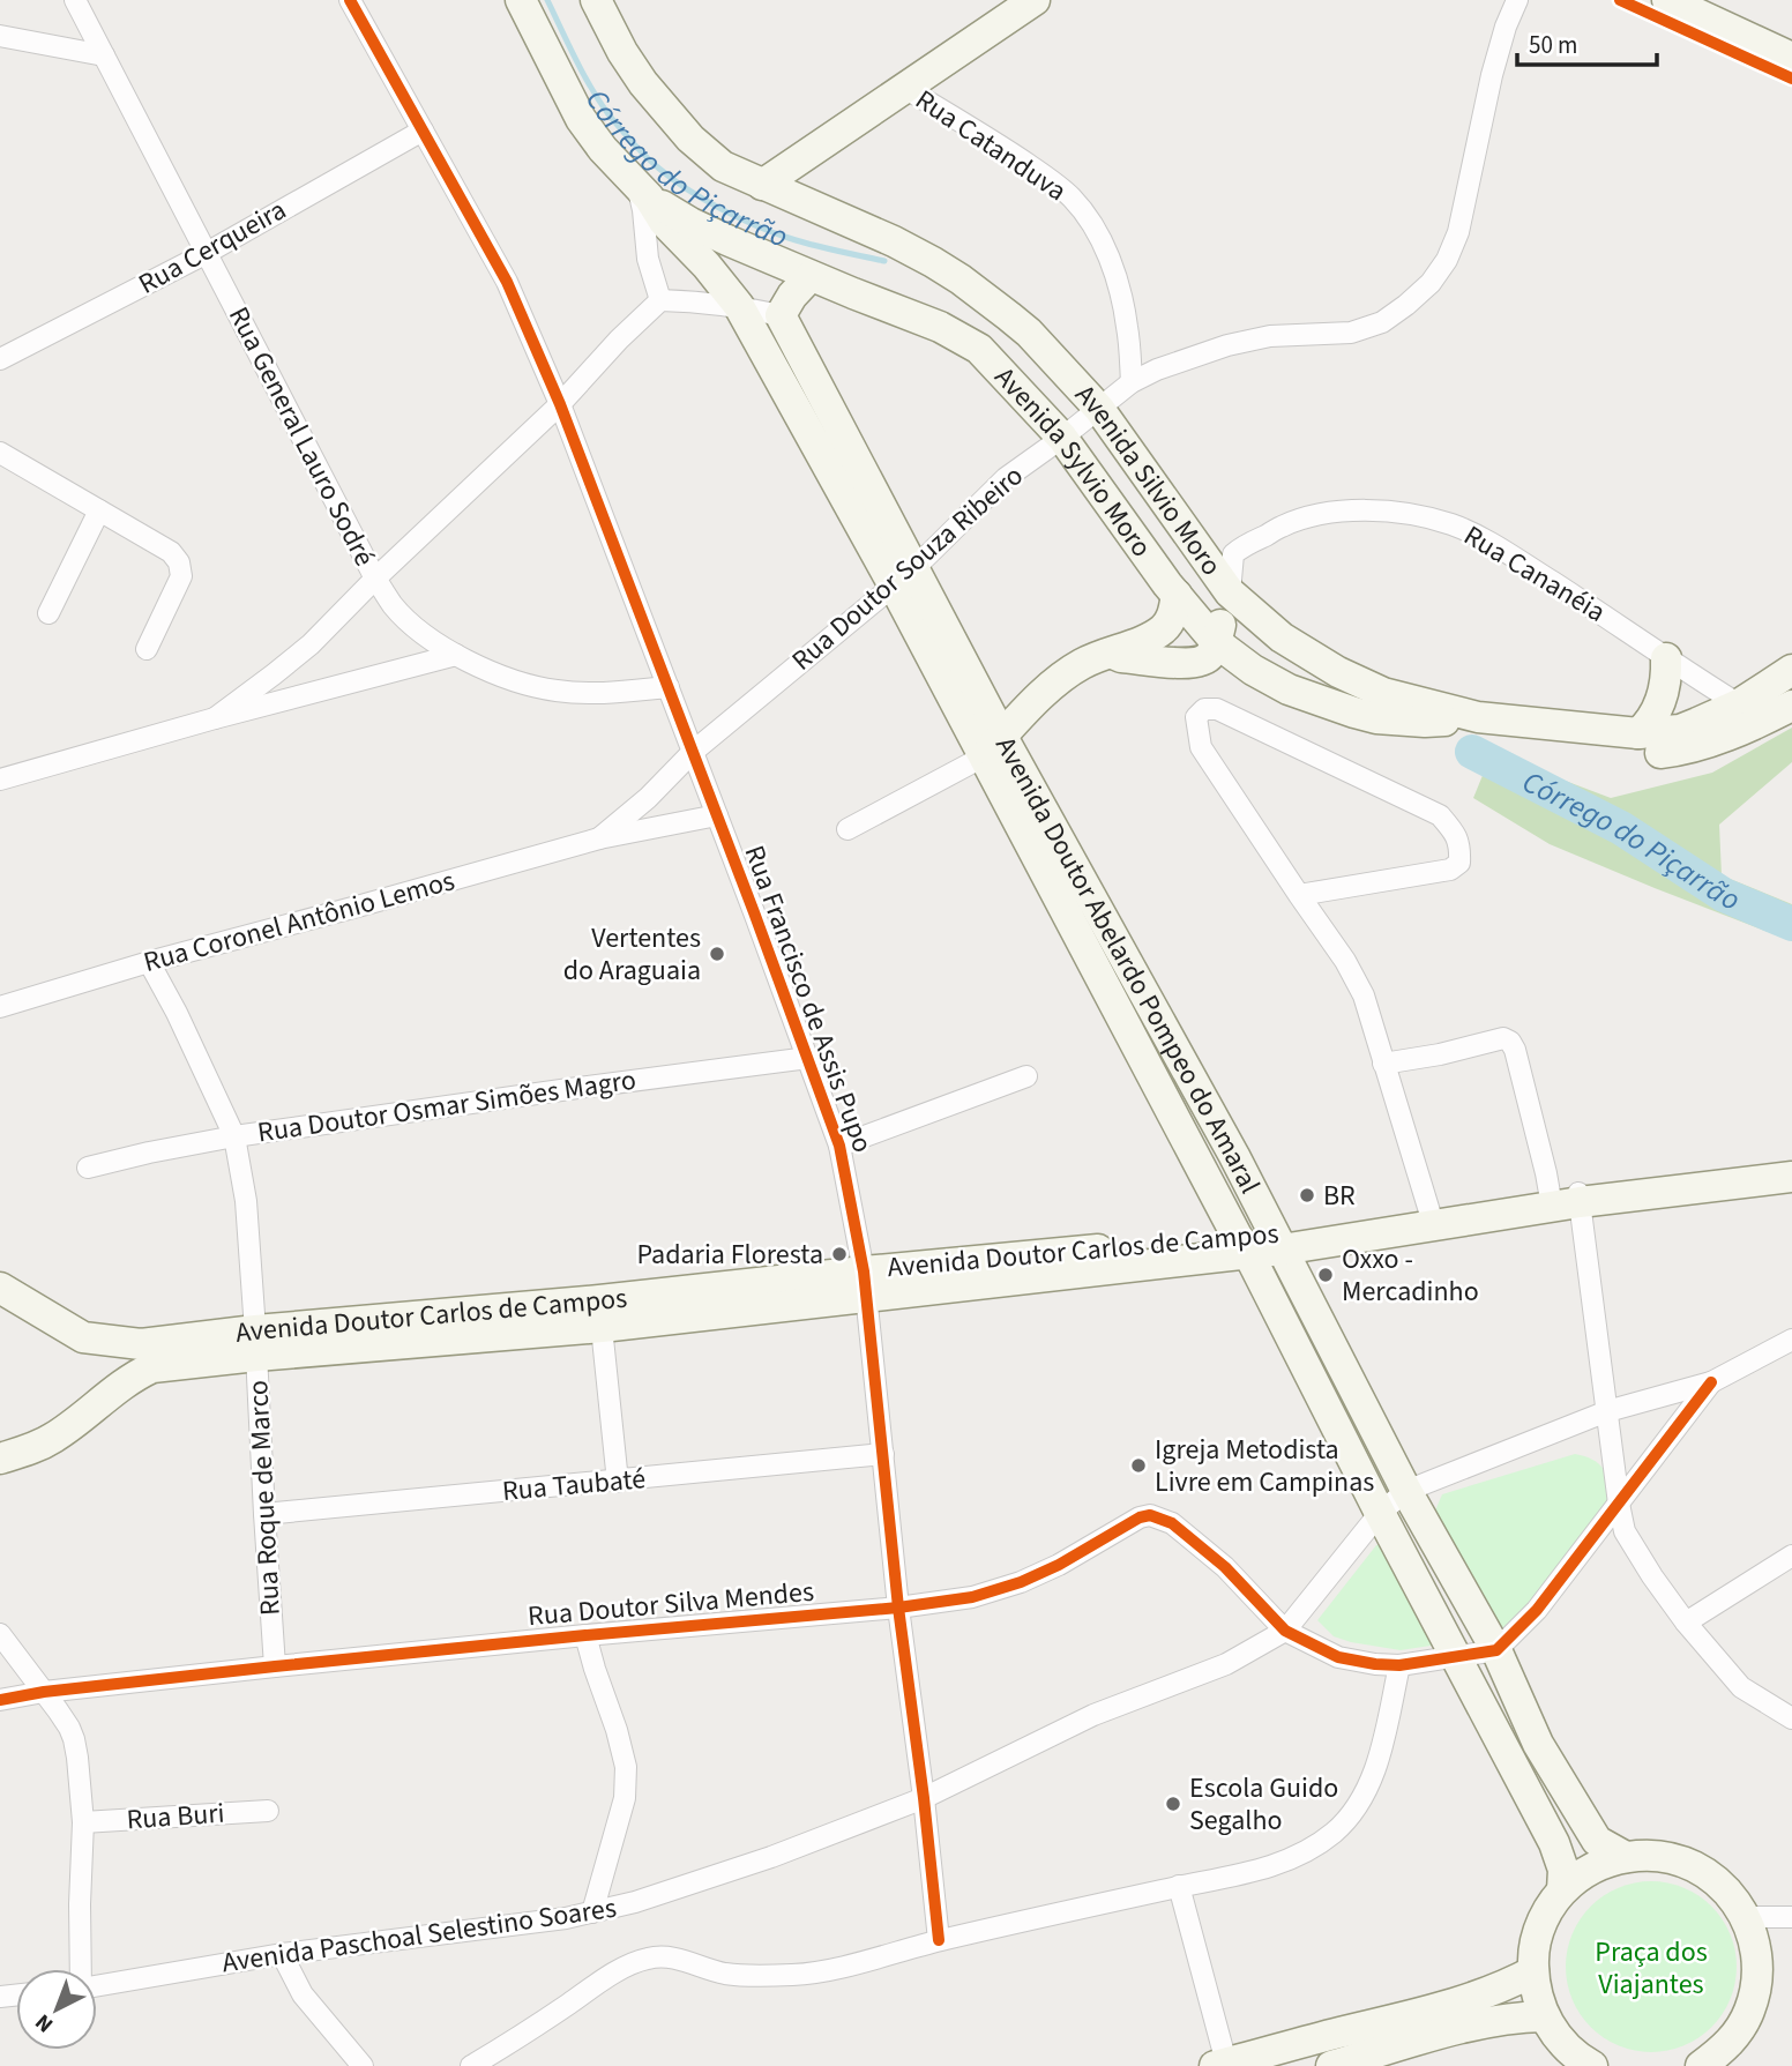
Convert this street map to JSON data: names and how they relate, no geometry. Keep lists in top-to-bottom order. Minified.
{"streets":{"main road":["Avenida Sylvio Moro","Avenida Silvio Moro","Avenida Doutor Abelardo Pompeo do Amaral","Avenida Doutor Carlos de Campos"],"street":["Rua Catanduva","Rua Cerqueira","Rua General Lauro Sodré","Rua Doutor Souza Ribeiro","Rua Cananéia","Rua Coronel Antônio Lemos","Rua Francisco de Assis Pupo","Rua Doutor Osmar Simões Magro","Rua Taubaté","Rua Roque de Marco","Rua Doutor Silva Mendes","Rua Buri","Avenida Paschoal Selestino Soares"]},"crossings":[["Rua Catanduva","Rua Doutor Souza Ribeiro"],["Rua Cerqueira","Rua General Lauro Sodré"],["Rua Cerqueira","Rua Francisco de Assis Pupo"],["Rua General Lauro Sodré","Rua Francisco de Assis Pupo"],["Avenida Sylvio Moro","Avenida Silvio Moro"],["Avenida Sylvio Moro","Rua Doutor Souza Ribeiro"],["Avenida Sylvio Moro","Avenida Doutor Abelardo Pompeo do Amaral"],["Avenida Silvio Moro","Rua Doutor Souza Ribeiro"],["Avenida Silvio Moro","Rua Cananéia"],["Rua Doutor Souza Ribeiro","Rua Coronel Antônio Lemos"],["Rua Doutor Souza Ribeiro","Avenida Doutor Abelardo Pompeo do Amaral"],["Rua Doutor Souza Ribeiro","Rua Francisco de Assis Pupo"],["Rua Coronel Antônio Lemos","Rua Francisco de Assis Pupo"],["Rua Coronel Antônio Lemos","Rua Roque de Marco"],["Avenida Doutor Abelardo Pompeo do Amaral","Avenida Doutor Carlos de Campos"],["Avenida Doutor Abelardo Pompeo do Amaral","Avenida Paschoal Selestino Soares"],["Rua Francisco de Assis Pupo","Rua Doutor Osmar Simões Magro"],["Rua Francisco de Assis Pupo","Avenida Doutor Carlos de Campos"],["Rua Francisco de Assis Pupo","Rua Taubaté"],["Rua Francisco de Assis Pupo","Rua Doutor Silva Mendes"],["Rua Francisco de Assis Pupo","Avenida Paschoal Selestino Soares"],["Rua Doutor Osmar Simões Magro","Rua Roque de Marco"],["Avenida Doutor Carlos de Campos","Rua Roque de Marco"],["Rua Taubaté","Rua Roque de Marco"],["Rua Roque de Marco","Rua Doutor Silva Mendes"],["Rua Doutor Silva Mendes","Avenida Paschoal Selestino Soares"]],"water":["Córrego do Piçarrão"],"parks":["Praça dos Viajantes"],"places":["Vertentes do Araguaia","BR","Padaria Floresta","Oxxo - Mercadinho","Igreja Metodista Livre em Campinas","Escola Guido Segalho"],"scale_bar":"50 m","north":"bottom left"}
